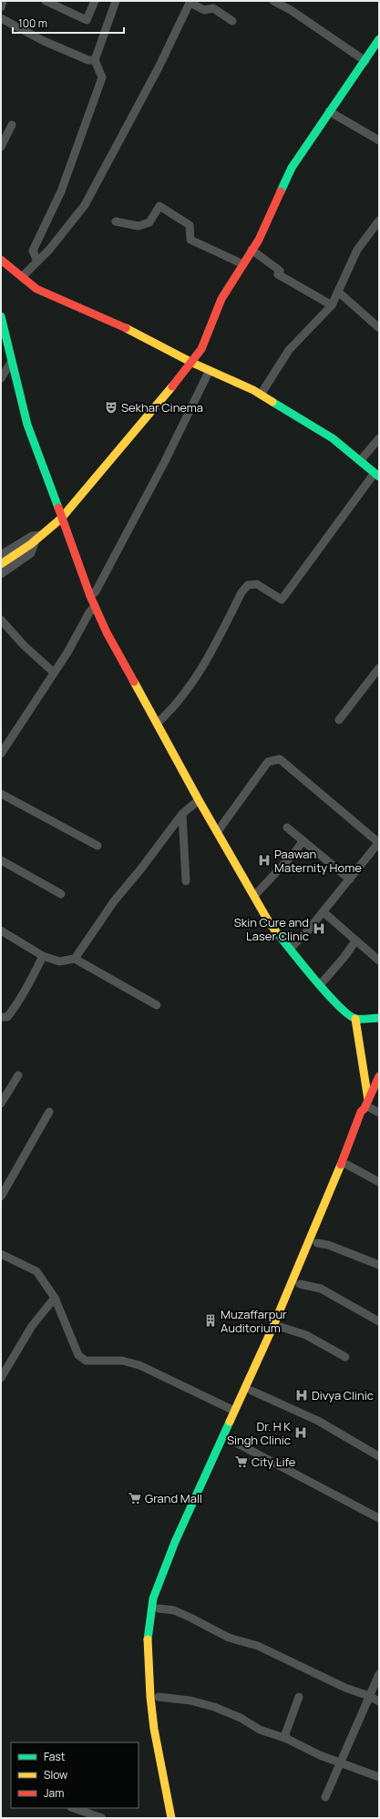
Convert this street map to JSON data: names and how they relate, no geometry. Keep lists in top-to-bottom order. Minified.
{"places":{"theatre":["Sekhar Cinema"],"hospital":["Paawan Maternity Home","Skin Cure and Laser Clinic","Divya Clinic","Dr. H K Singh Clinic"],"building":["Muzaffarpur Auditorium"],"supermarket":["City Life","Grand Mall"]},"legend":["Fast","Slow","Jam"],"scale_bar":"100 m"}
